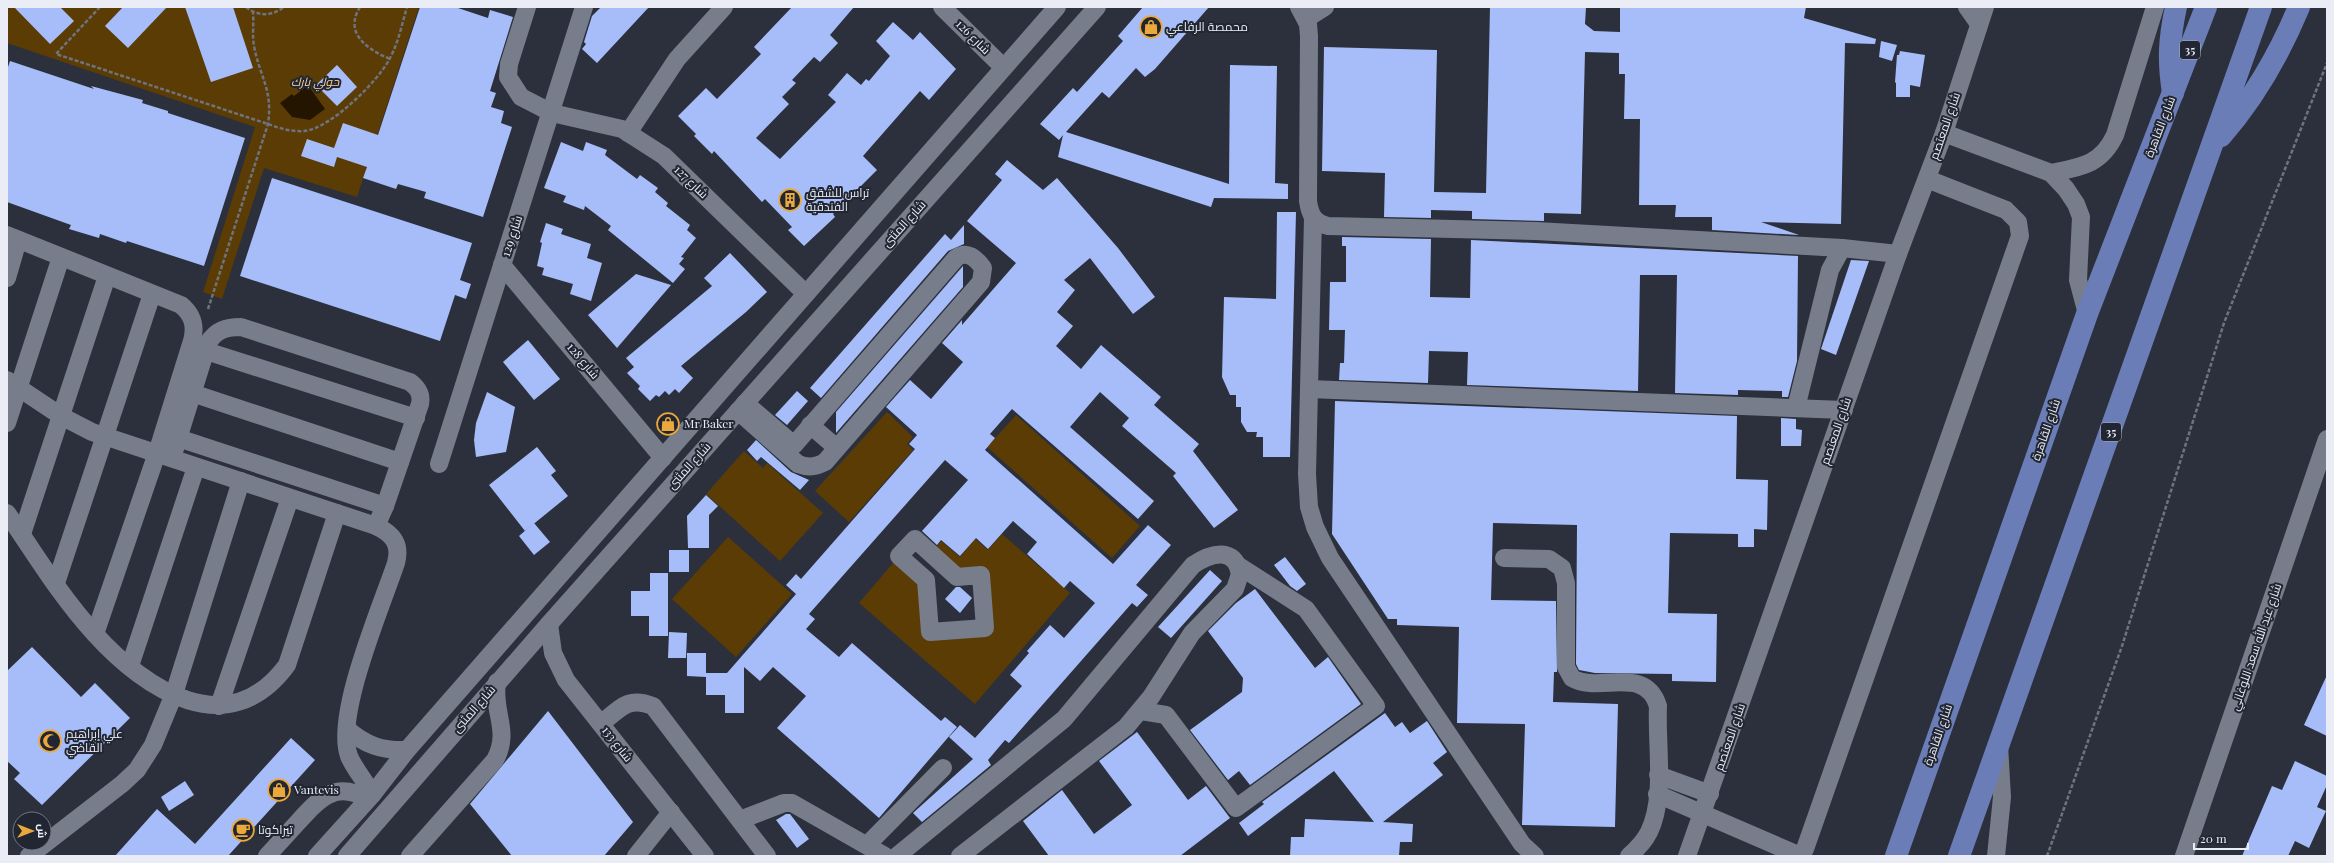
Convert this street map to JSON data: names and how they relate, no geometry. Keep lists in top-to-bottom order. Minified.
{"streets":{"main road":["35","شارع القاهرة"],"street":["شارع 126","شارع المعتصم","شارع 127","شارع المثنى","شارع 129","شارع 128","شارع عبد الله سعد اللوغاني","شارع 133"]},"crossings":[["شارع 126","شارع المثنى"],["شارع 127","شارع المثنى"],["شارع 127","شارع 129"],["شارع المثنى","شارع 128"],["شارع المثنى","شارع 133"],["شارع 129","شارع 128"]],"parks":["حولي بارك"],"places":{"shop":["محمصة الرفاعي","Mr Baker","Vantevis"],"building":["تراس للشقق الفندقية"],"mosque":["علي إبراهيم القاضي"],"cafe":["تيراكوتا"]},"scale_bar":"20 m","north":"right"}
